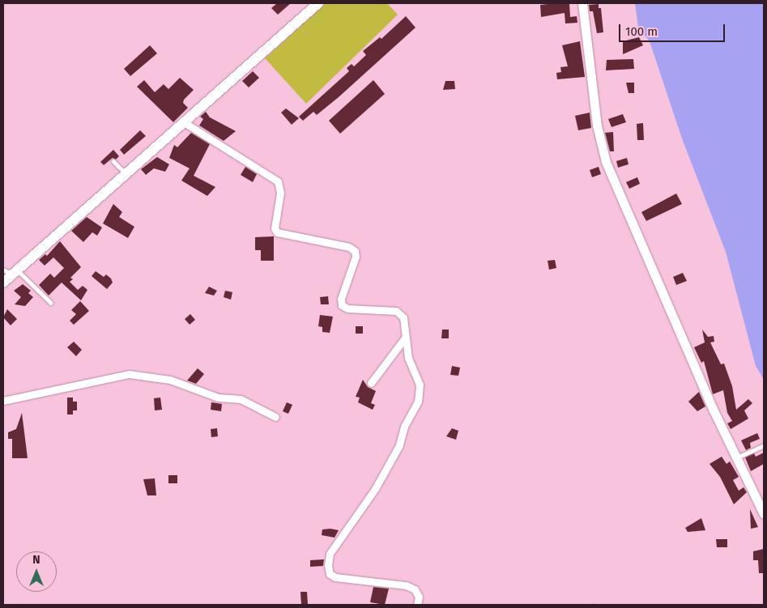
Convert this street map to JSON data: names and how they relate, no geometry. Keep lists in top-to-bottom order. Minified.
{"scale_bar":"100 m","north":"top"}
